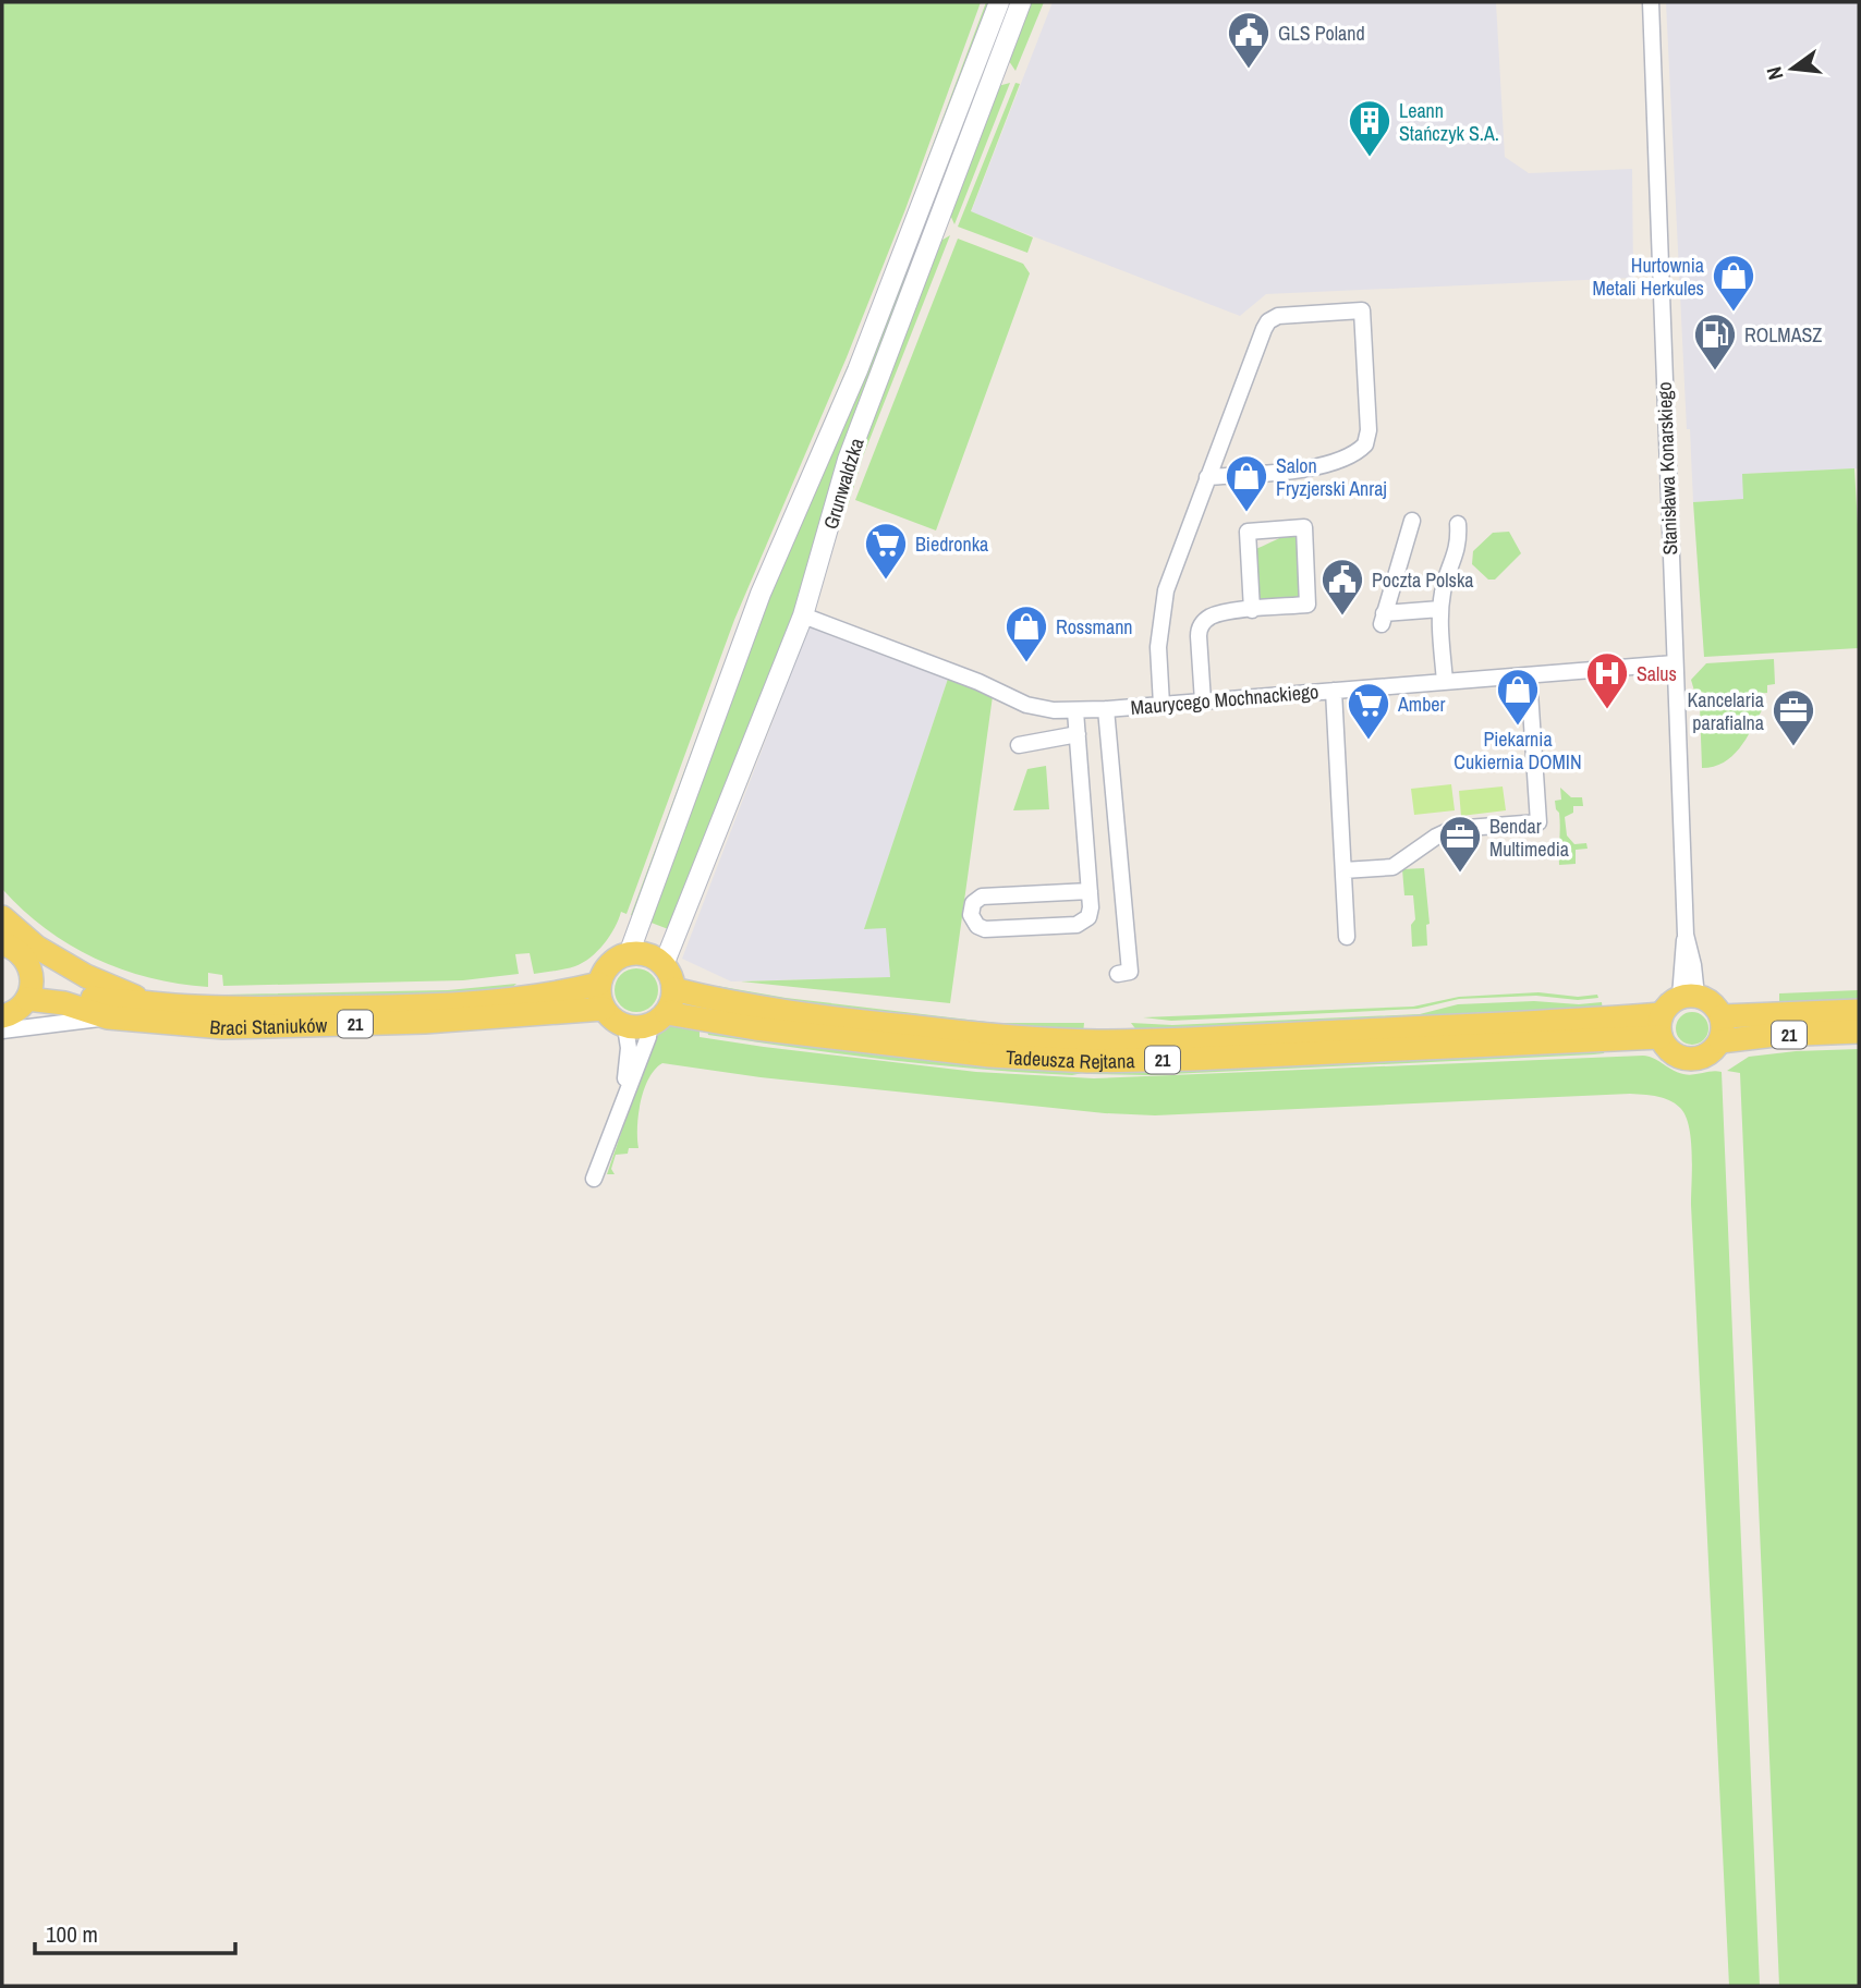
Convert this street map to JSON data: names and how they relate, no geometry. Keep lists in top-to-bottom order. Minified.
{"streets":{"main road":["21","Braci Staniuków","Tadeusza Rejtana"],"street":["Stanisława Konarskiego","Grunwaldzka","Maurycego Mochnackiego"]},"crossings":[["Stanisława Konarskiego","Maurycego Mochnackiego"],["Stanisława Konarskiego","21"],["Stanisława Konarskiego","Tadeusza Rejtana"],["Grunwaldzka","Maurycego Mochnackiego"],["Grunwaldzka","21"],["Grunwaldzka","Braci Staniuków"],["Grunwaldzka","Tadeusza Rejtana"],["21","Braci Staniuków"],["21","Tadeusza Rejtana"],["Braci Staniuków","Tadeusza Rejtana"]],"places":{"public building":["GLS Poland","Poczta Polska"],"building":["Leann Stańczyk S.A."],"shop":["Hurtownia Metali Herkules","Salon Fryzjerski Anraj","Rossmann","Piekarnia Cukiernia DOMIN"],"fuel station":["ROLMASZ"],"supermarket":["Biedronka","Amber"],"hospital":["Salus"],"office":["Kancelaria parafialna","Bendar Multimedia"]},"scale_bar":"100 m","north":"left"}
